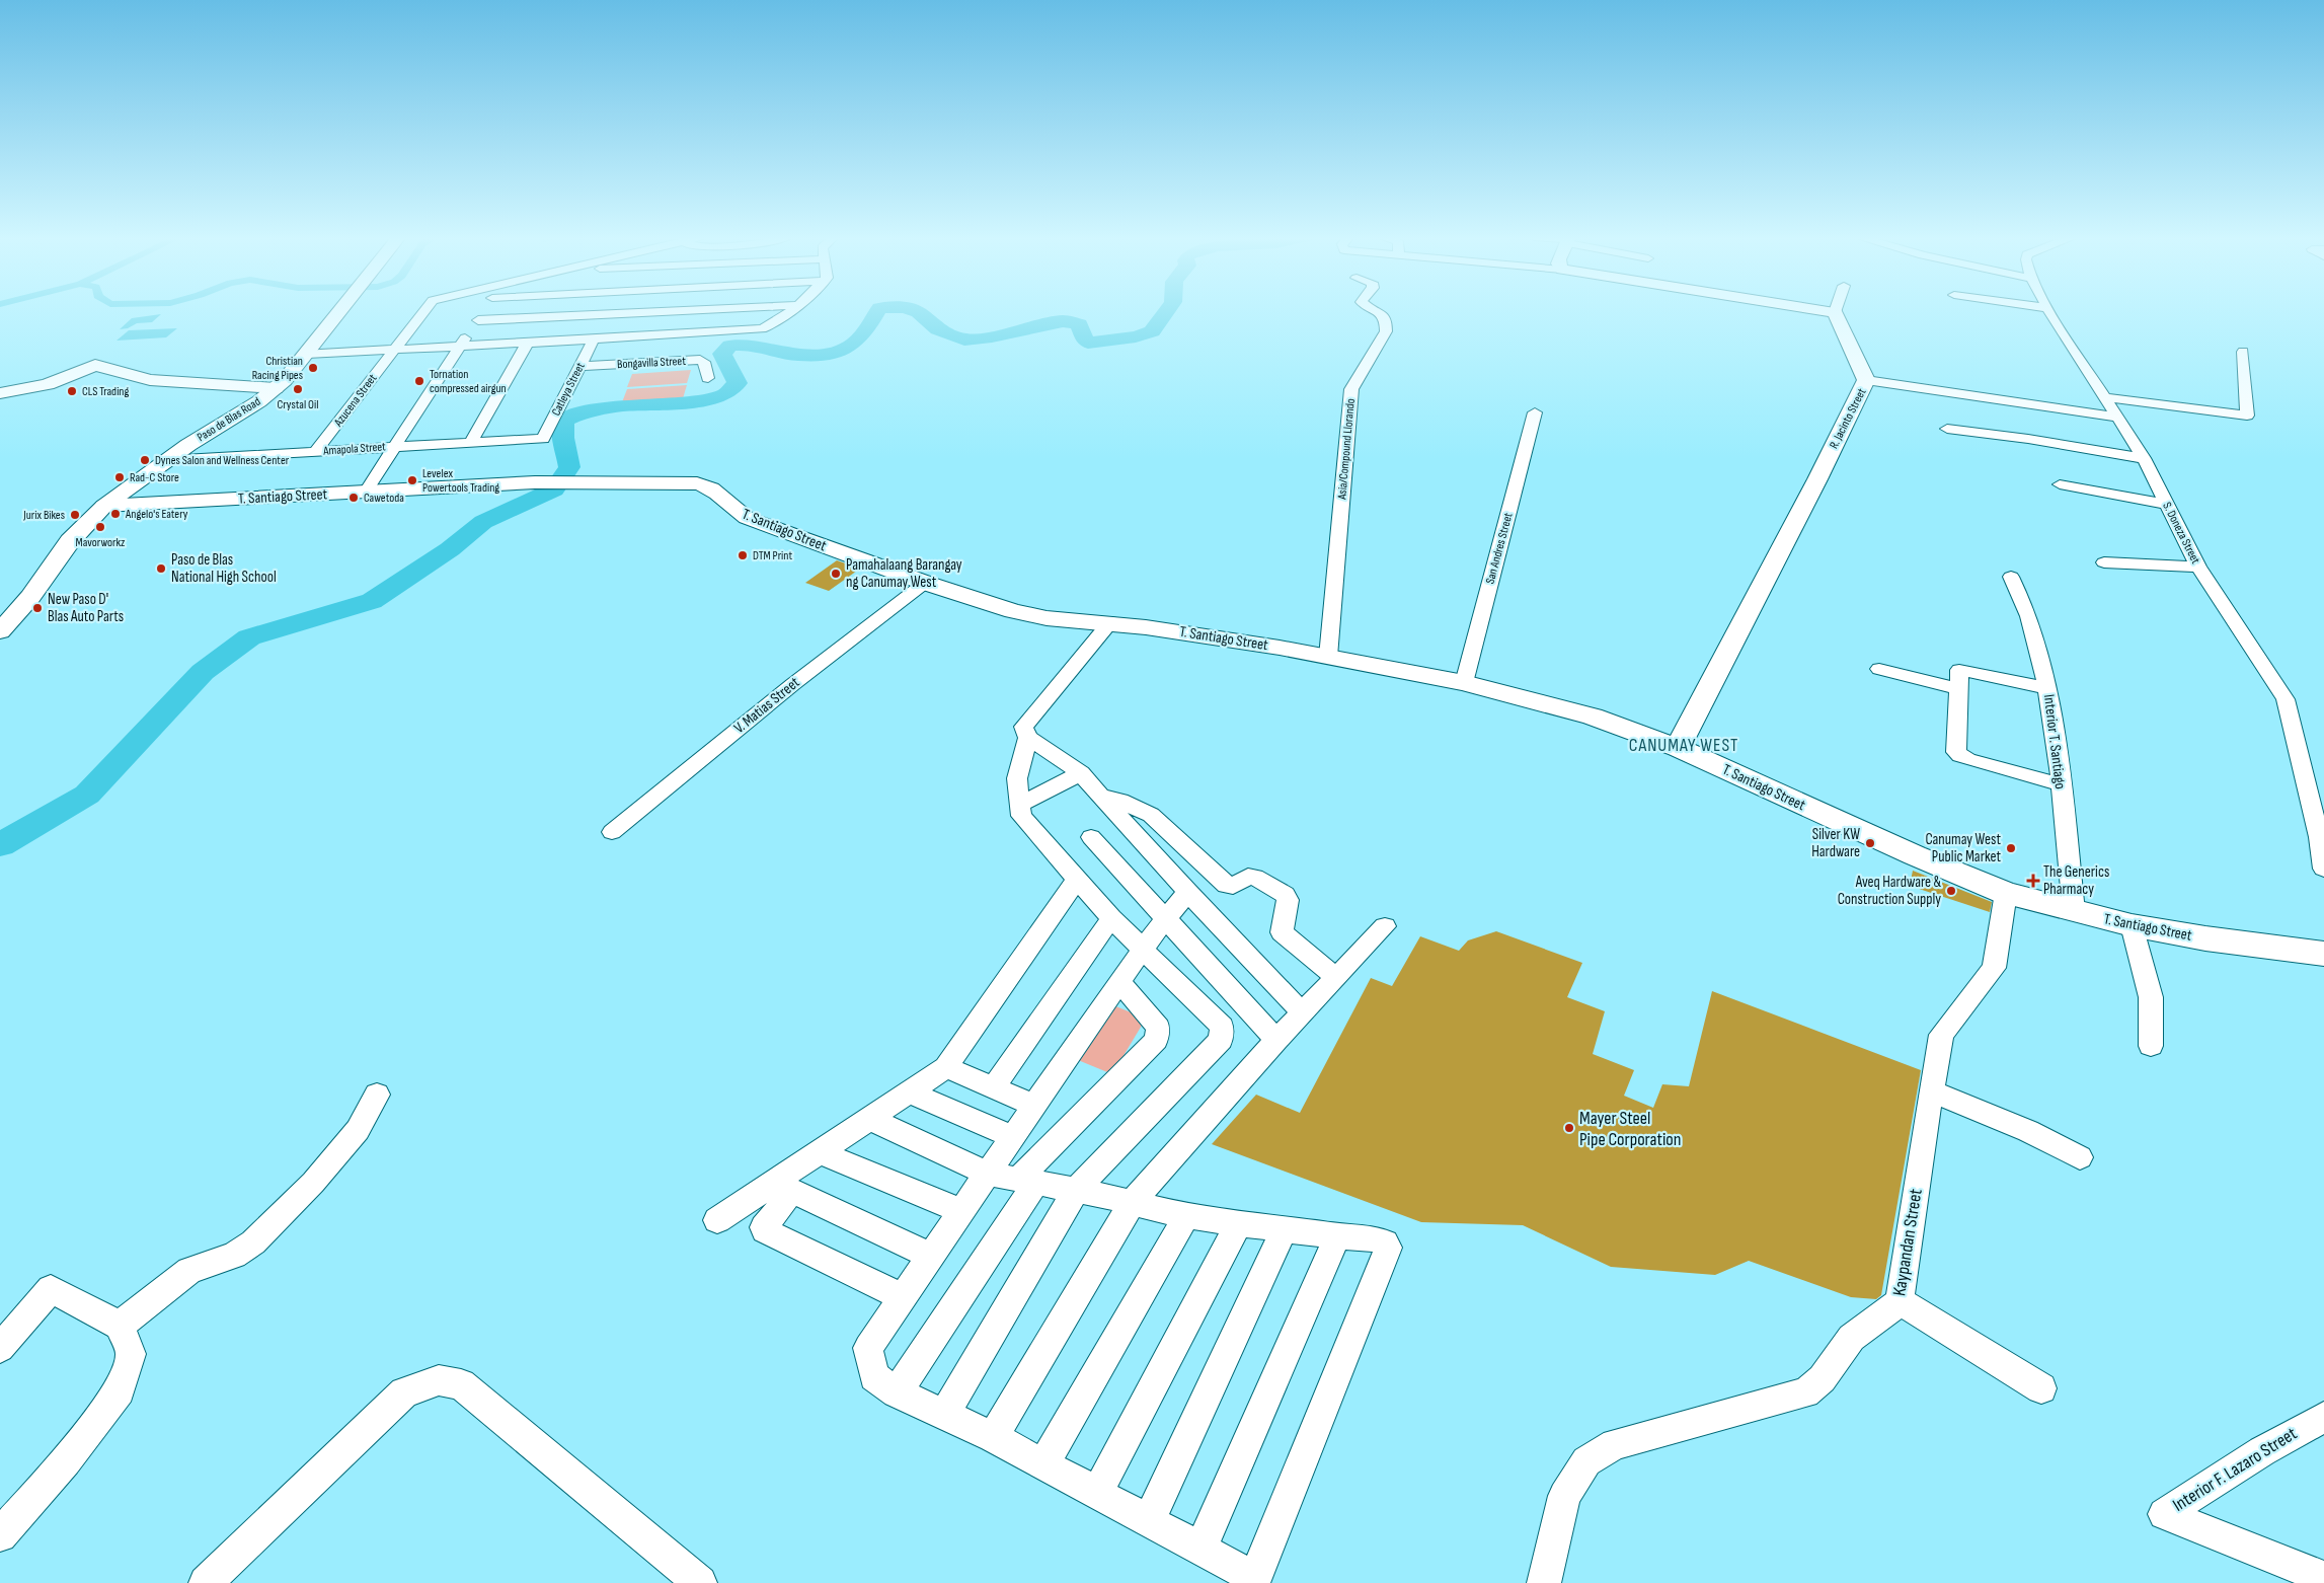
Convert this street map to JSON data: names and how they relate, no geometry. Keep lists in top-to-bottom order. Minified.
{"streets":{"main road":["R. Jacinto Street","Paso de Blas Road","T. Santiago Street"],"street":["Bongavilla Street","Catleya Street","Azucena Street","Amapola Street","Asia/Compound Llorando","S. Doneza Street","San Andres Street","V. Matias Street","Interior T. Santiago","Kaypandan Street","Interior F. Lazaro Street"]},"crossings":[["Bongavilla Street","Catleya Street"],["Catleya Street","Amapola Street"],["Azucena Street","Amapola Street"],["R. Jacinto Street","T. Santiago Street"],["Paso de Blas Road","Amapola Street"],["Paso de Blas Road","T. Santiago Street"],["Asia/Compound Llorando","T. Santiago Street"],["T. Santiago Street","San Andres Street"],["T. Santiago Street","V. Matias Street"],["T. Santiago Street","Interior T. Santiago"],["T. Santiago Street","Kaypandan Street"]],"districts":["CANUMAY WEST"],"places":{"other":["Christian Racing Pipes","Tornation compressed airgun","Crystal Oil","CLS Trading","Dynes Salon and Wellness Center","Rad-C Store","Levelex Powertools Trading","Cawetoda","Angelo's Eatery","Jurix Bikes","Mavorworkz","DTM Print","Paso de Blas National High School","Pamahalaang Barangay ng Canumay West","New Paso D' Blas Auto Parts","Silver KW Hardware","Canumay West Public Market","Aveq Hardware & Construction Supply","Mayer Steel Pipe Corporation"],"health":["The Generics Pharmacy"]}}
